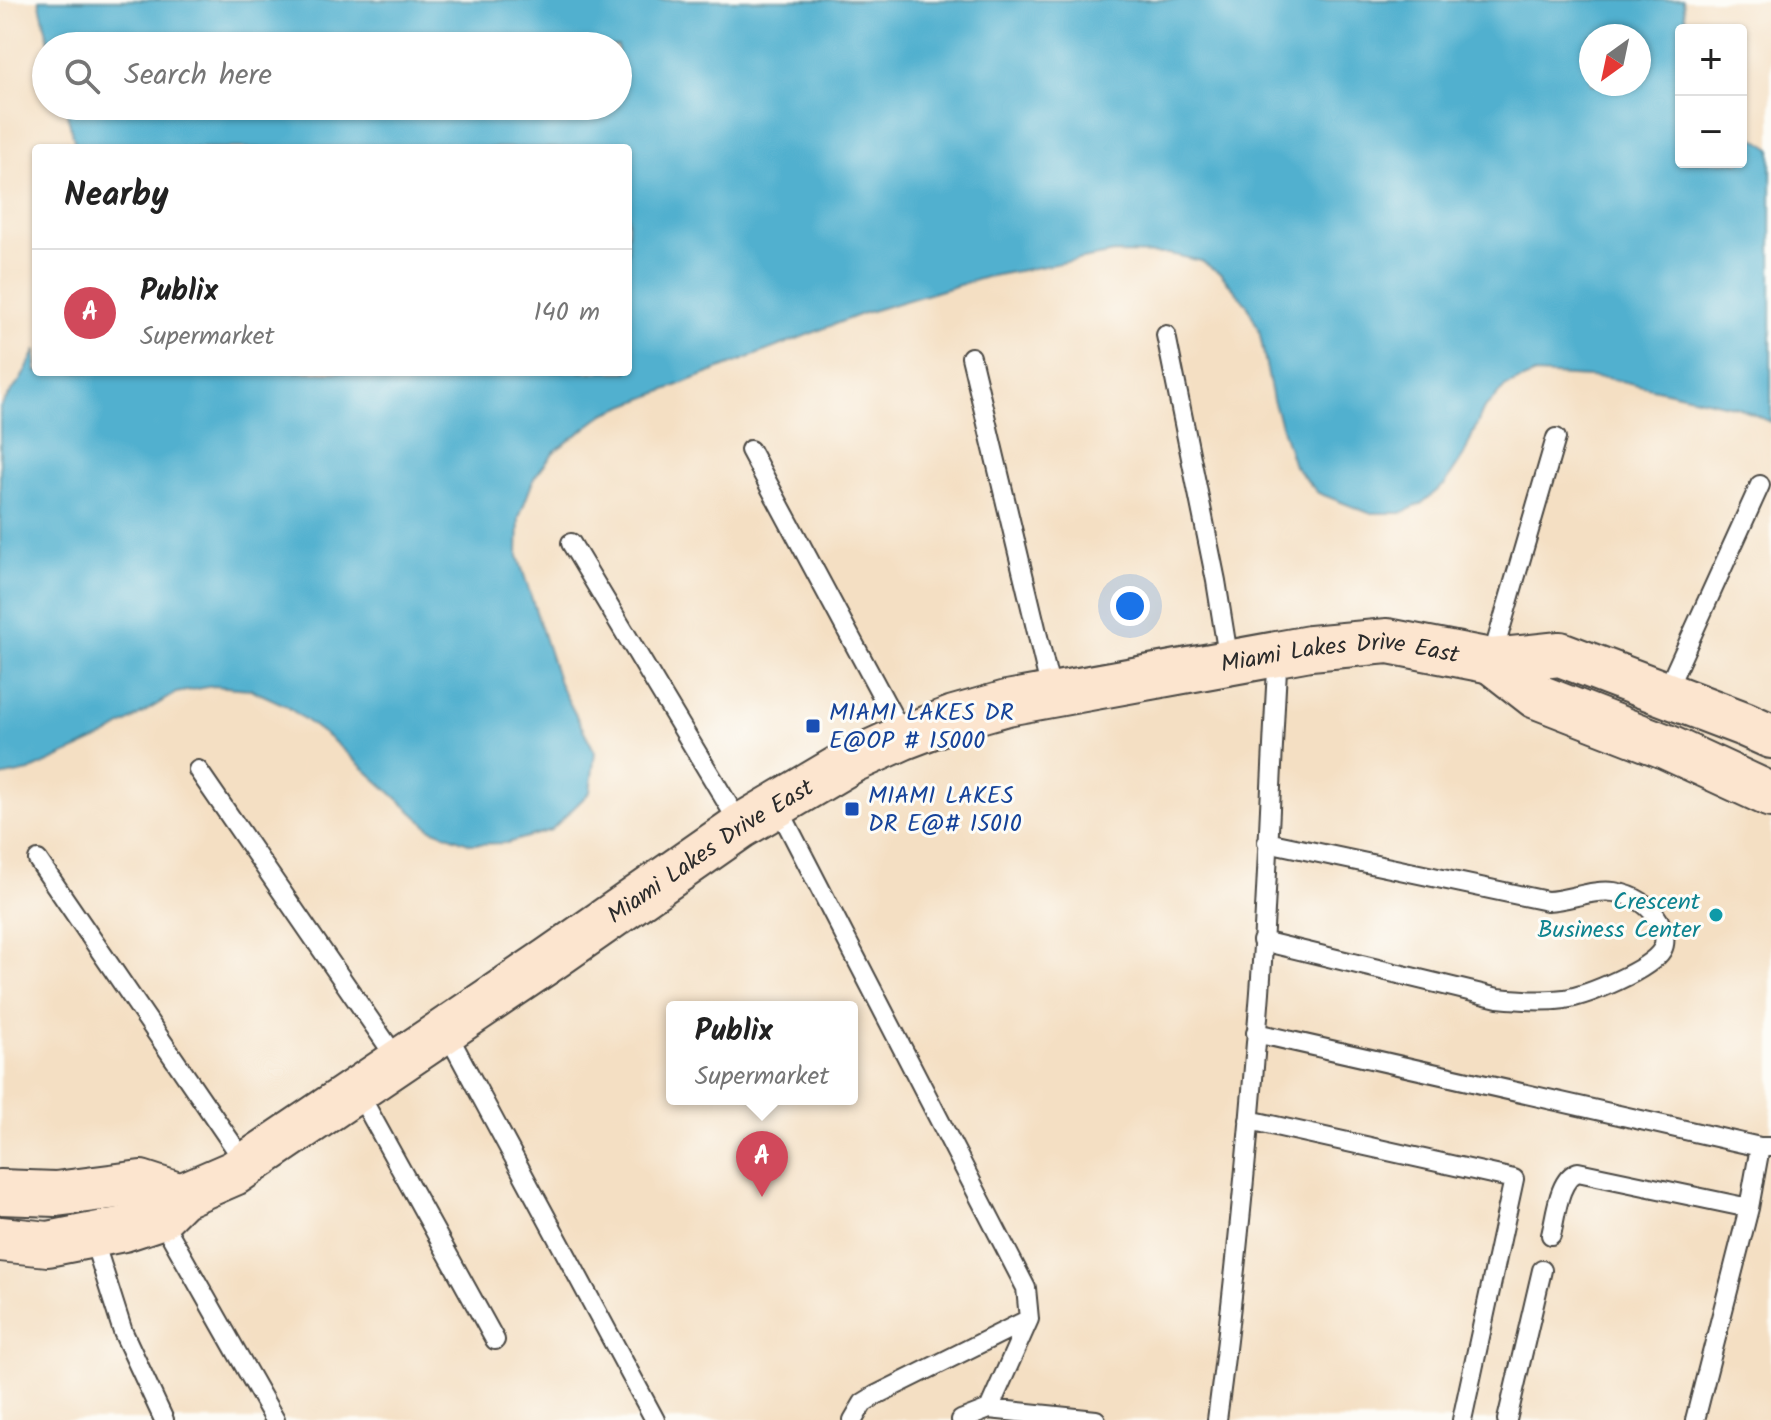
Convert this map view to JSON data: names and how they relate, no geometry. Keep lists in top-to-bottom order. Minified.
{"streets":{"main road":["Miami Lakes Drive East"]},"places":{"transit":["MIAMI LAKES DR E@OP # 15000","MIAMI LAKES DR E@# 15010"],"other":["Crescent Business Center"]},"north":"bottom left","page":{"map_buttons":["+","−"],"search":"Search here","heading":"Nearby","list":[{"mark":"A","name":"Publix","note":"Supermarket","value":"140 m"}],"popup":["Publix","Supermarket"],"pins":"A"}}
